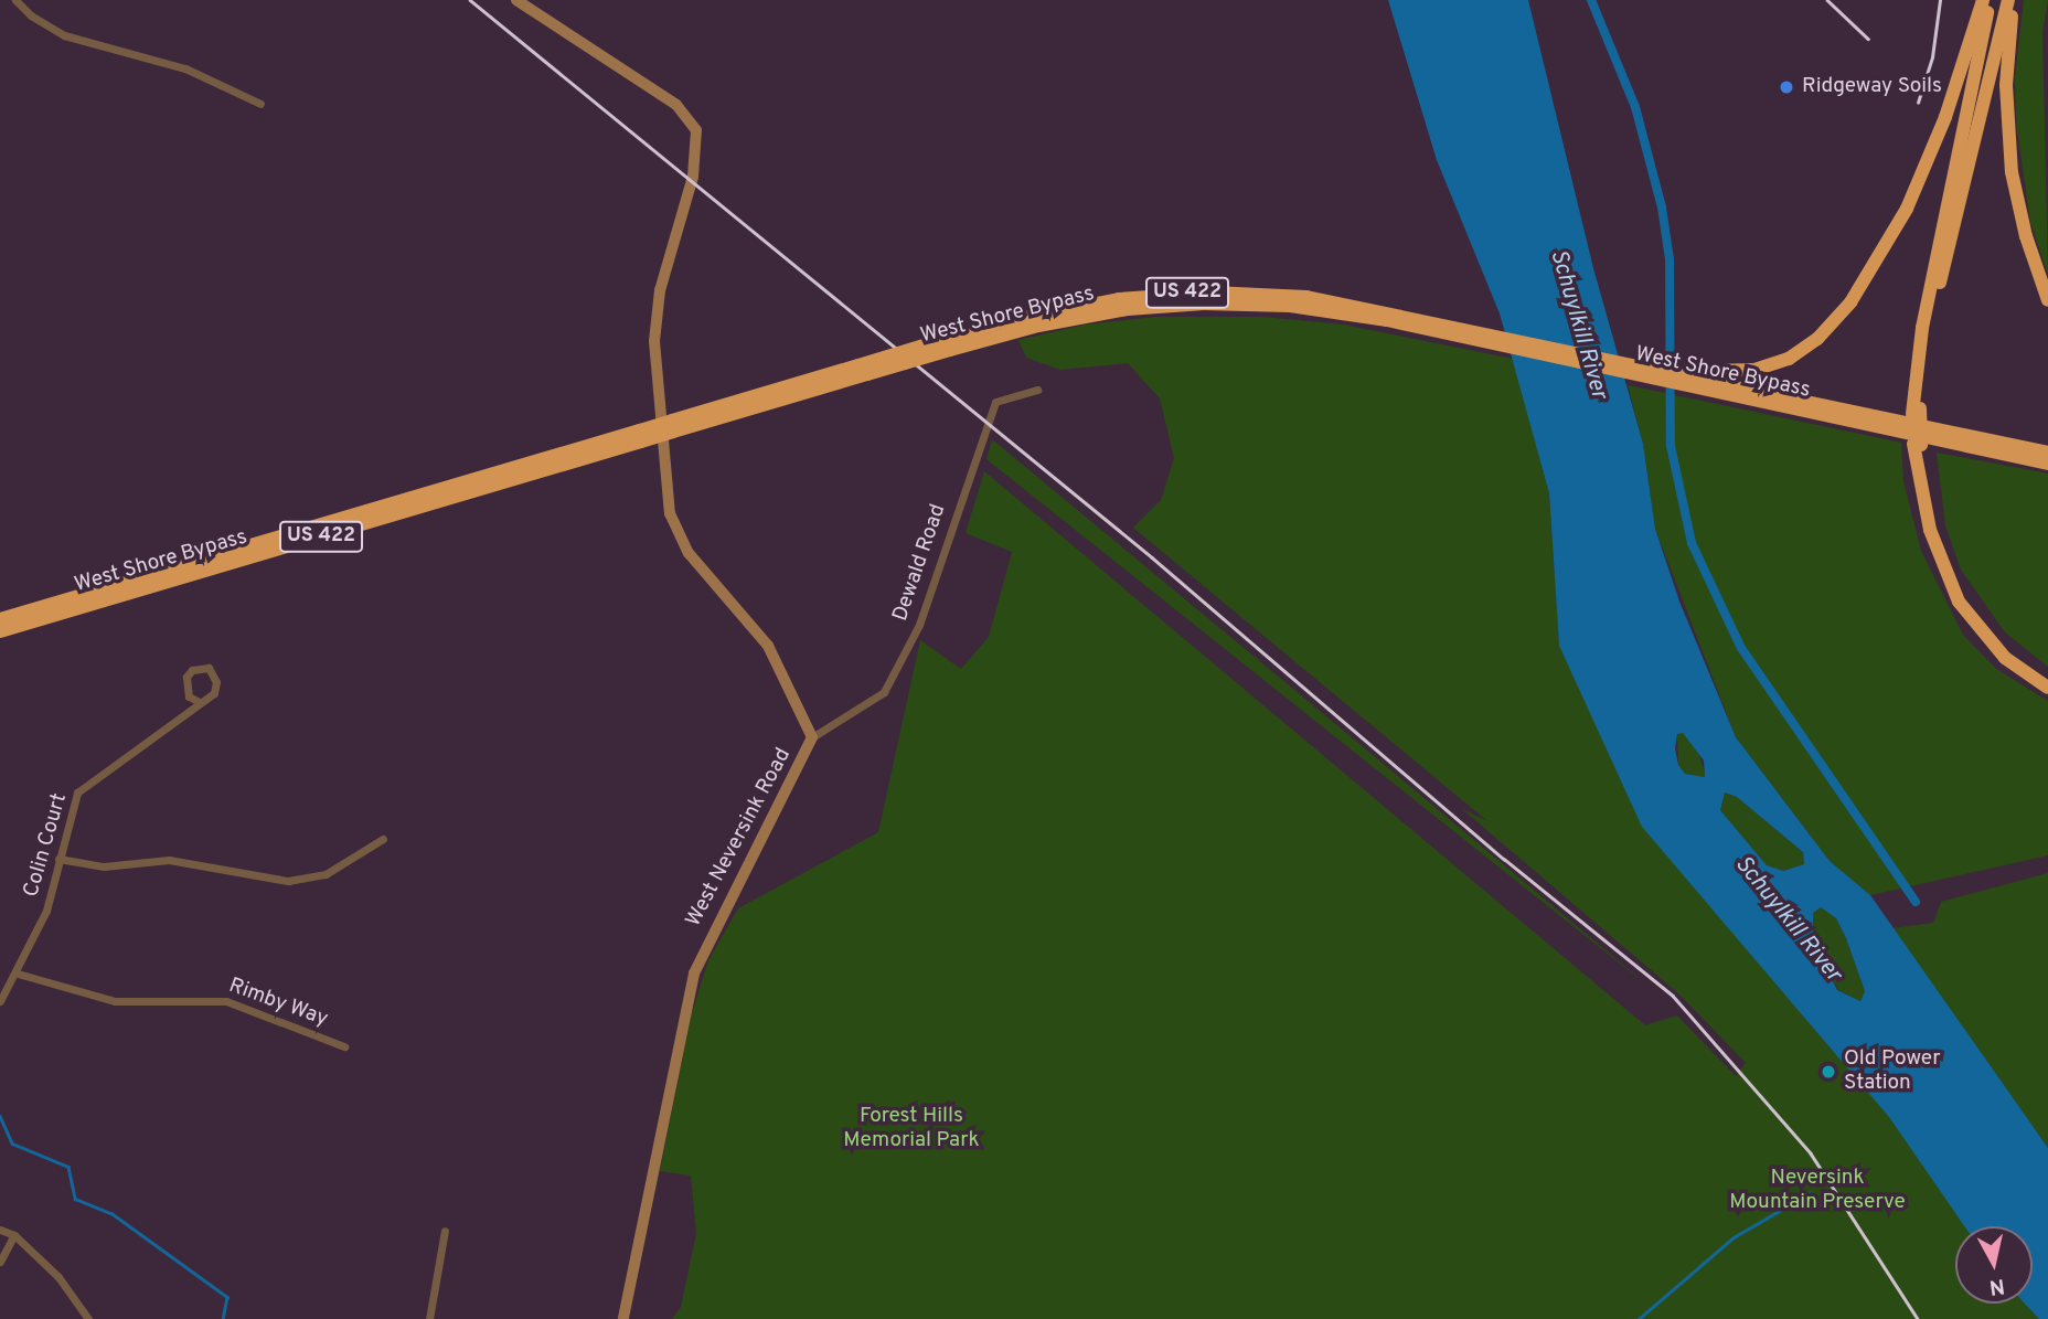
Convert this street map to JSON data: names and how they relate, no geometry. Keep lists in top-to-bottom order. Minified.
{"streets":{"highway":["US 422","West Shore Bypass"],"street":["Dewald Road","West Neversink Road","Colin Court","Rimby Way"]},"crossings":[["Dewald Road","West Neversink Road"],["Colin Court","Rimby Way"]],"water":["Schuylkill River"],"parks":["Forest Hills Memorial Park","Neversink Mountain Preserve"],"places":["Ridgeway Soils","Old Power Station"],"north":"bottom"}
